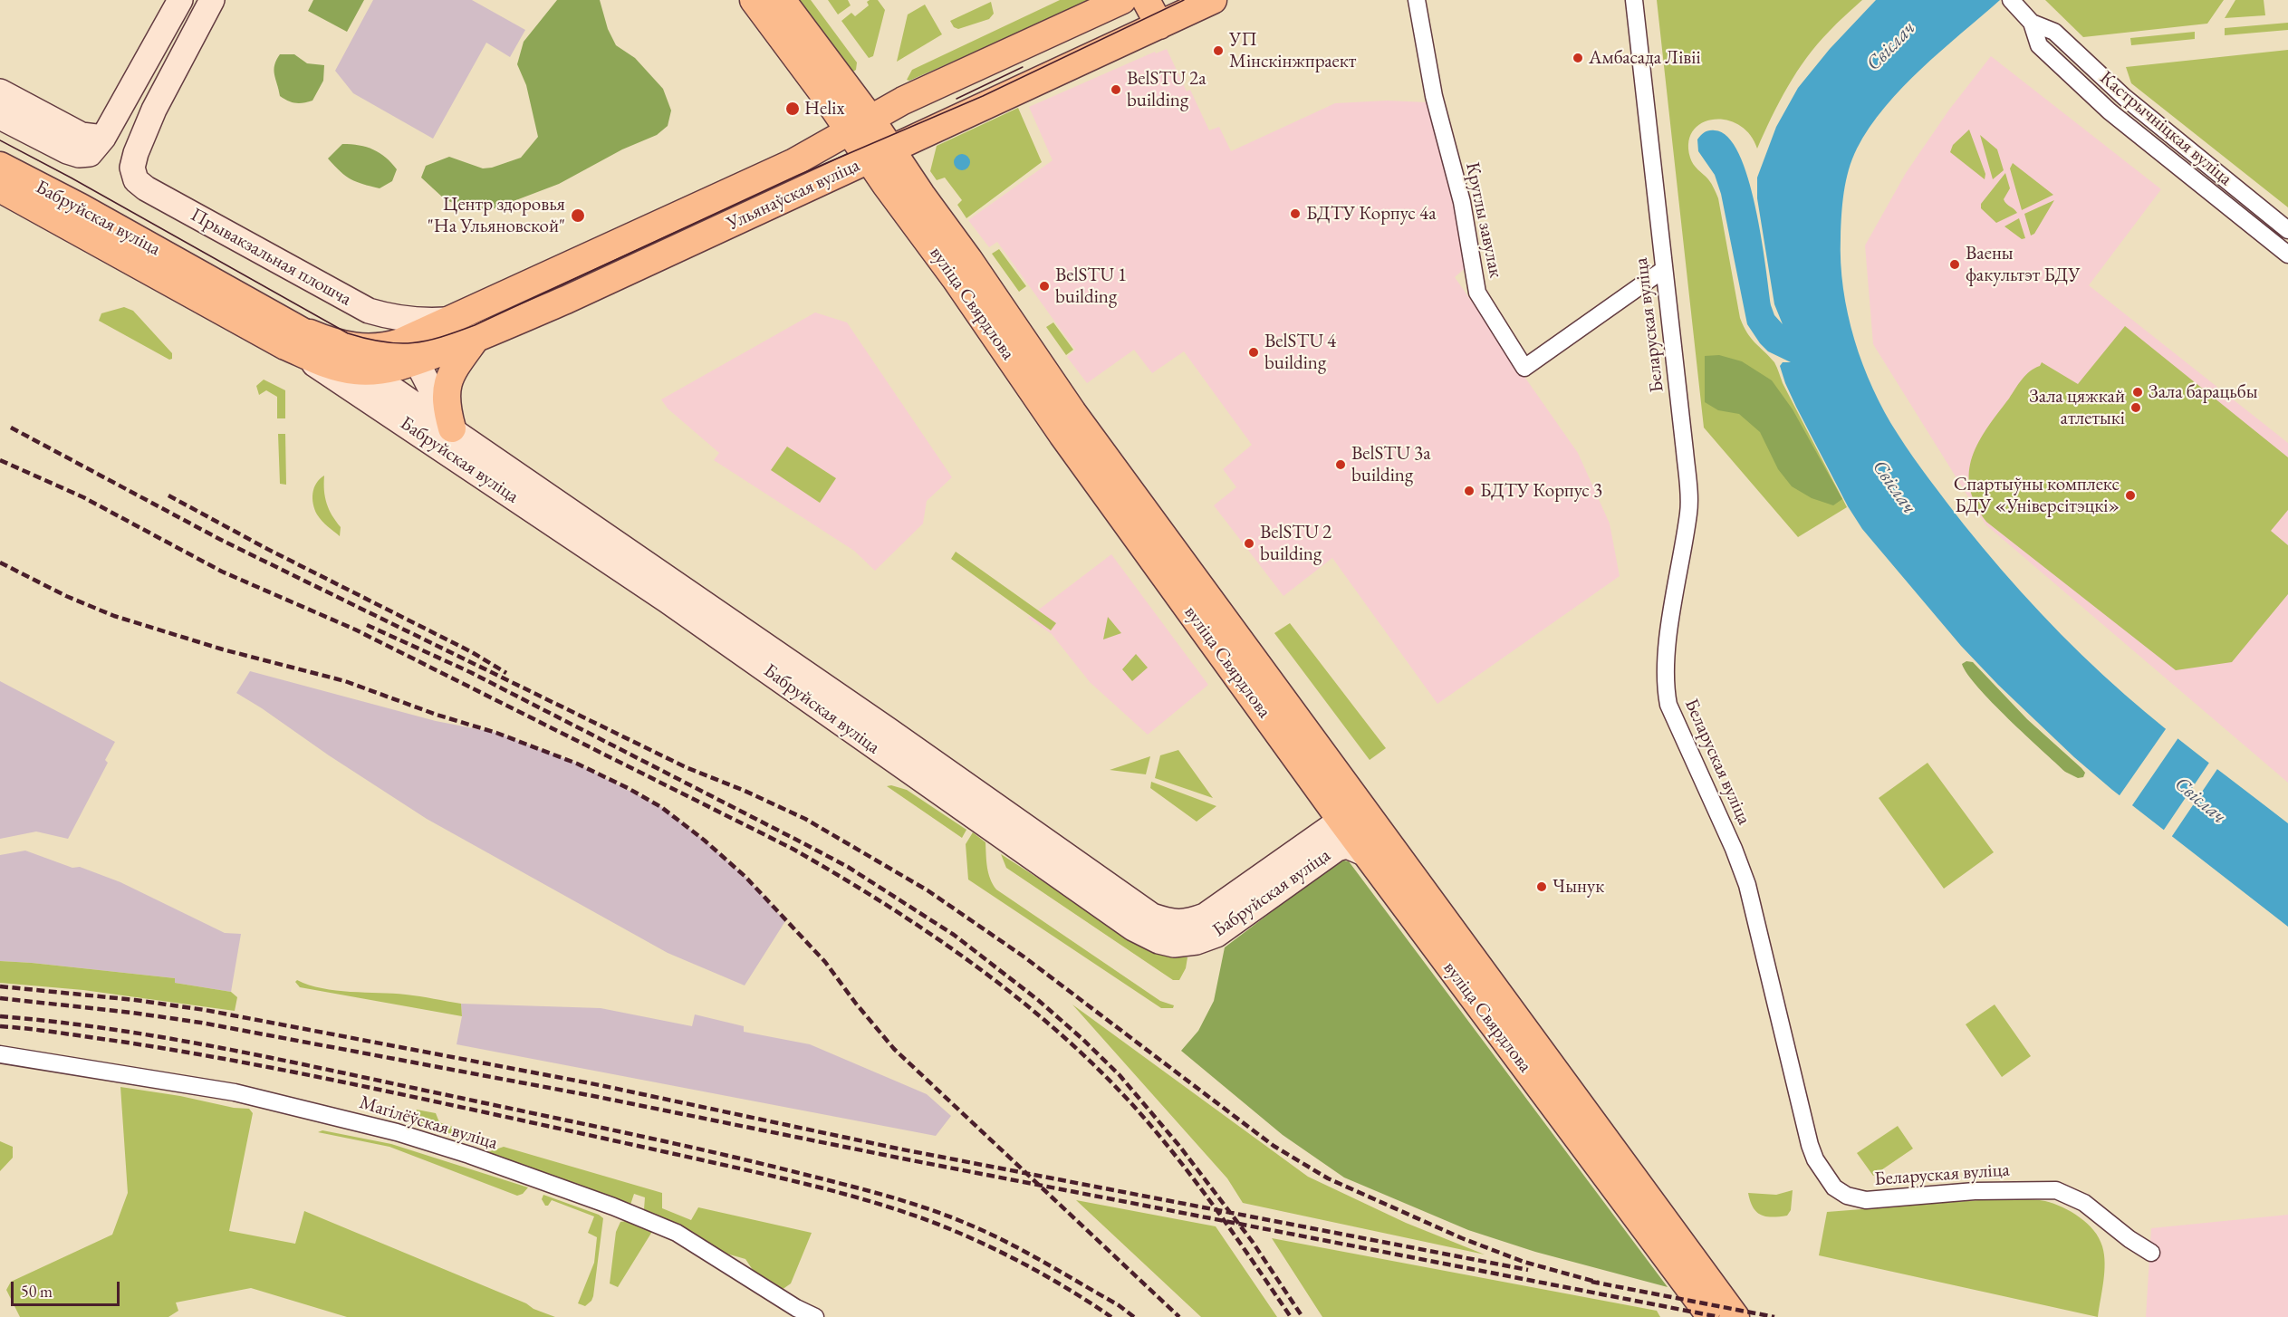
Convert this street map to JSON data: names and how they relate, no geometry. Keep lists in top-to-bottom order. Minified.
{"streets":{"main road":["Ульянаўская вуліца","Бабруйская вуліца","Прывакзальная плошча","вуліца Свярдлова"],"street":["Кастрычніцкая вуліца","Круглы завулак","Беларуская вуліца","Магілёўская вуліца"]},"crossings":[["Ульянаўская вуліца","Бабруйская вуліца"],["Ульянаўская вуліца","Прывакзальная плошча"],["Ульянаўская вуліца","вуліца Свярдлова"],["Бабруйская вуліца","вуліца Свярдлова"],["Круглы завулак","Беларуская вуліца"]],"water":["Свіслач"],"places":["УП Мінскінжпраект","Амбасада Лівіі","BelSTU 2a building","Helix","БДТУ Корпус 4а","Центр здоровья \"На Ульяновской\"","Ваены факультэт БДУ","BelSTU 1 building","BelSTU 4 building","Зала барацьбы","Зала цяжкай атлетыкі","BelSTU 3a building","БДТУ Корпус 3","Спартыўны комплекс БДУ «Універсітэцкі»","BelSTU 2 building","Чынук"],"scale_bar":"50 m"}
